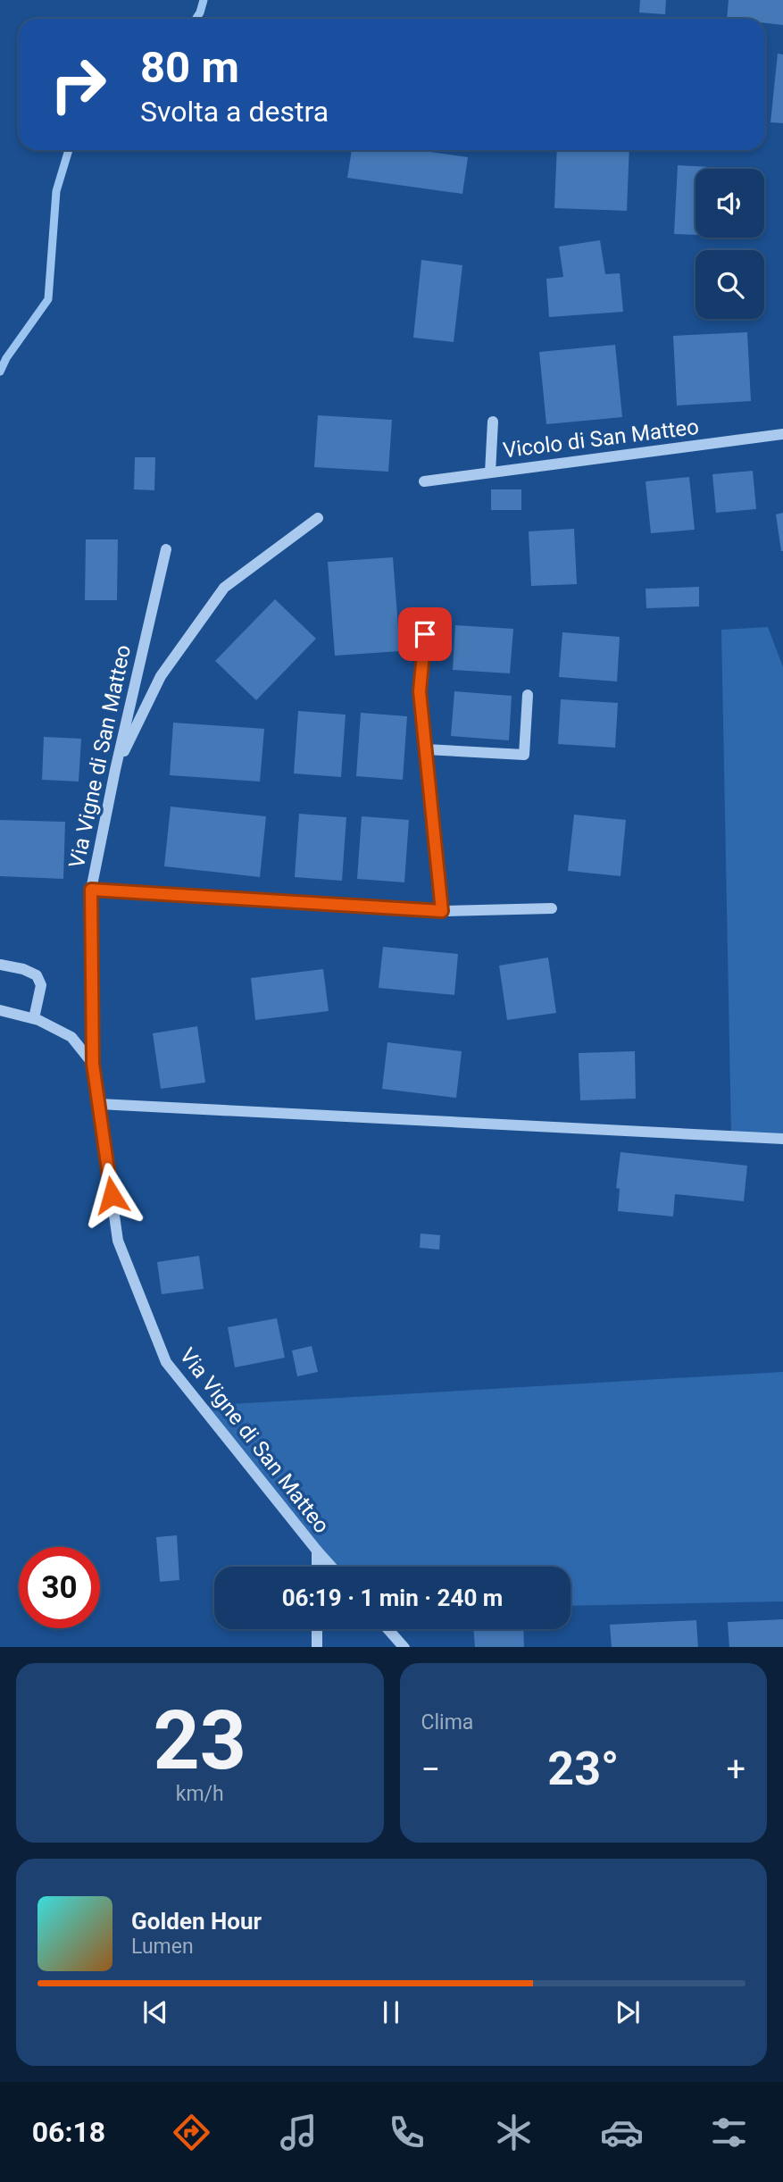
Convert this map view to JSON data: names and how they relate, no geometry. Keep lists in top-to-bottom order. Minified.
{"streets":{"street":["Vicolo di San Matteo","Via Vigne di San Matteo"]},"page":{"turn":["80 m","Svolta a destra"],"limit":"30","trip":"06:19 · 1 min · 240 m","tile":[["23","km/h"],"Clima"],"heat":["−","23°","+"],"song":["Golden Hour","Lumen"],"tabs":"06:18"}}
